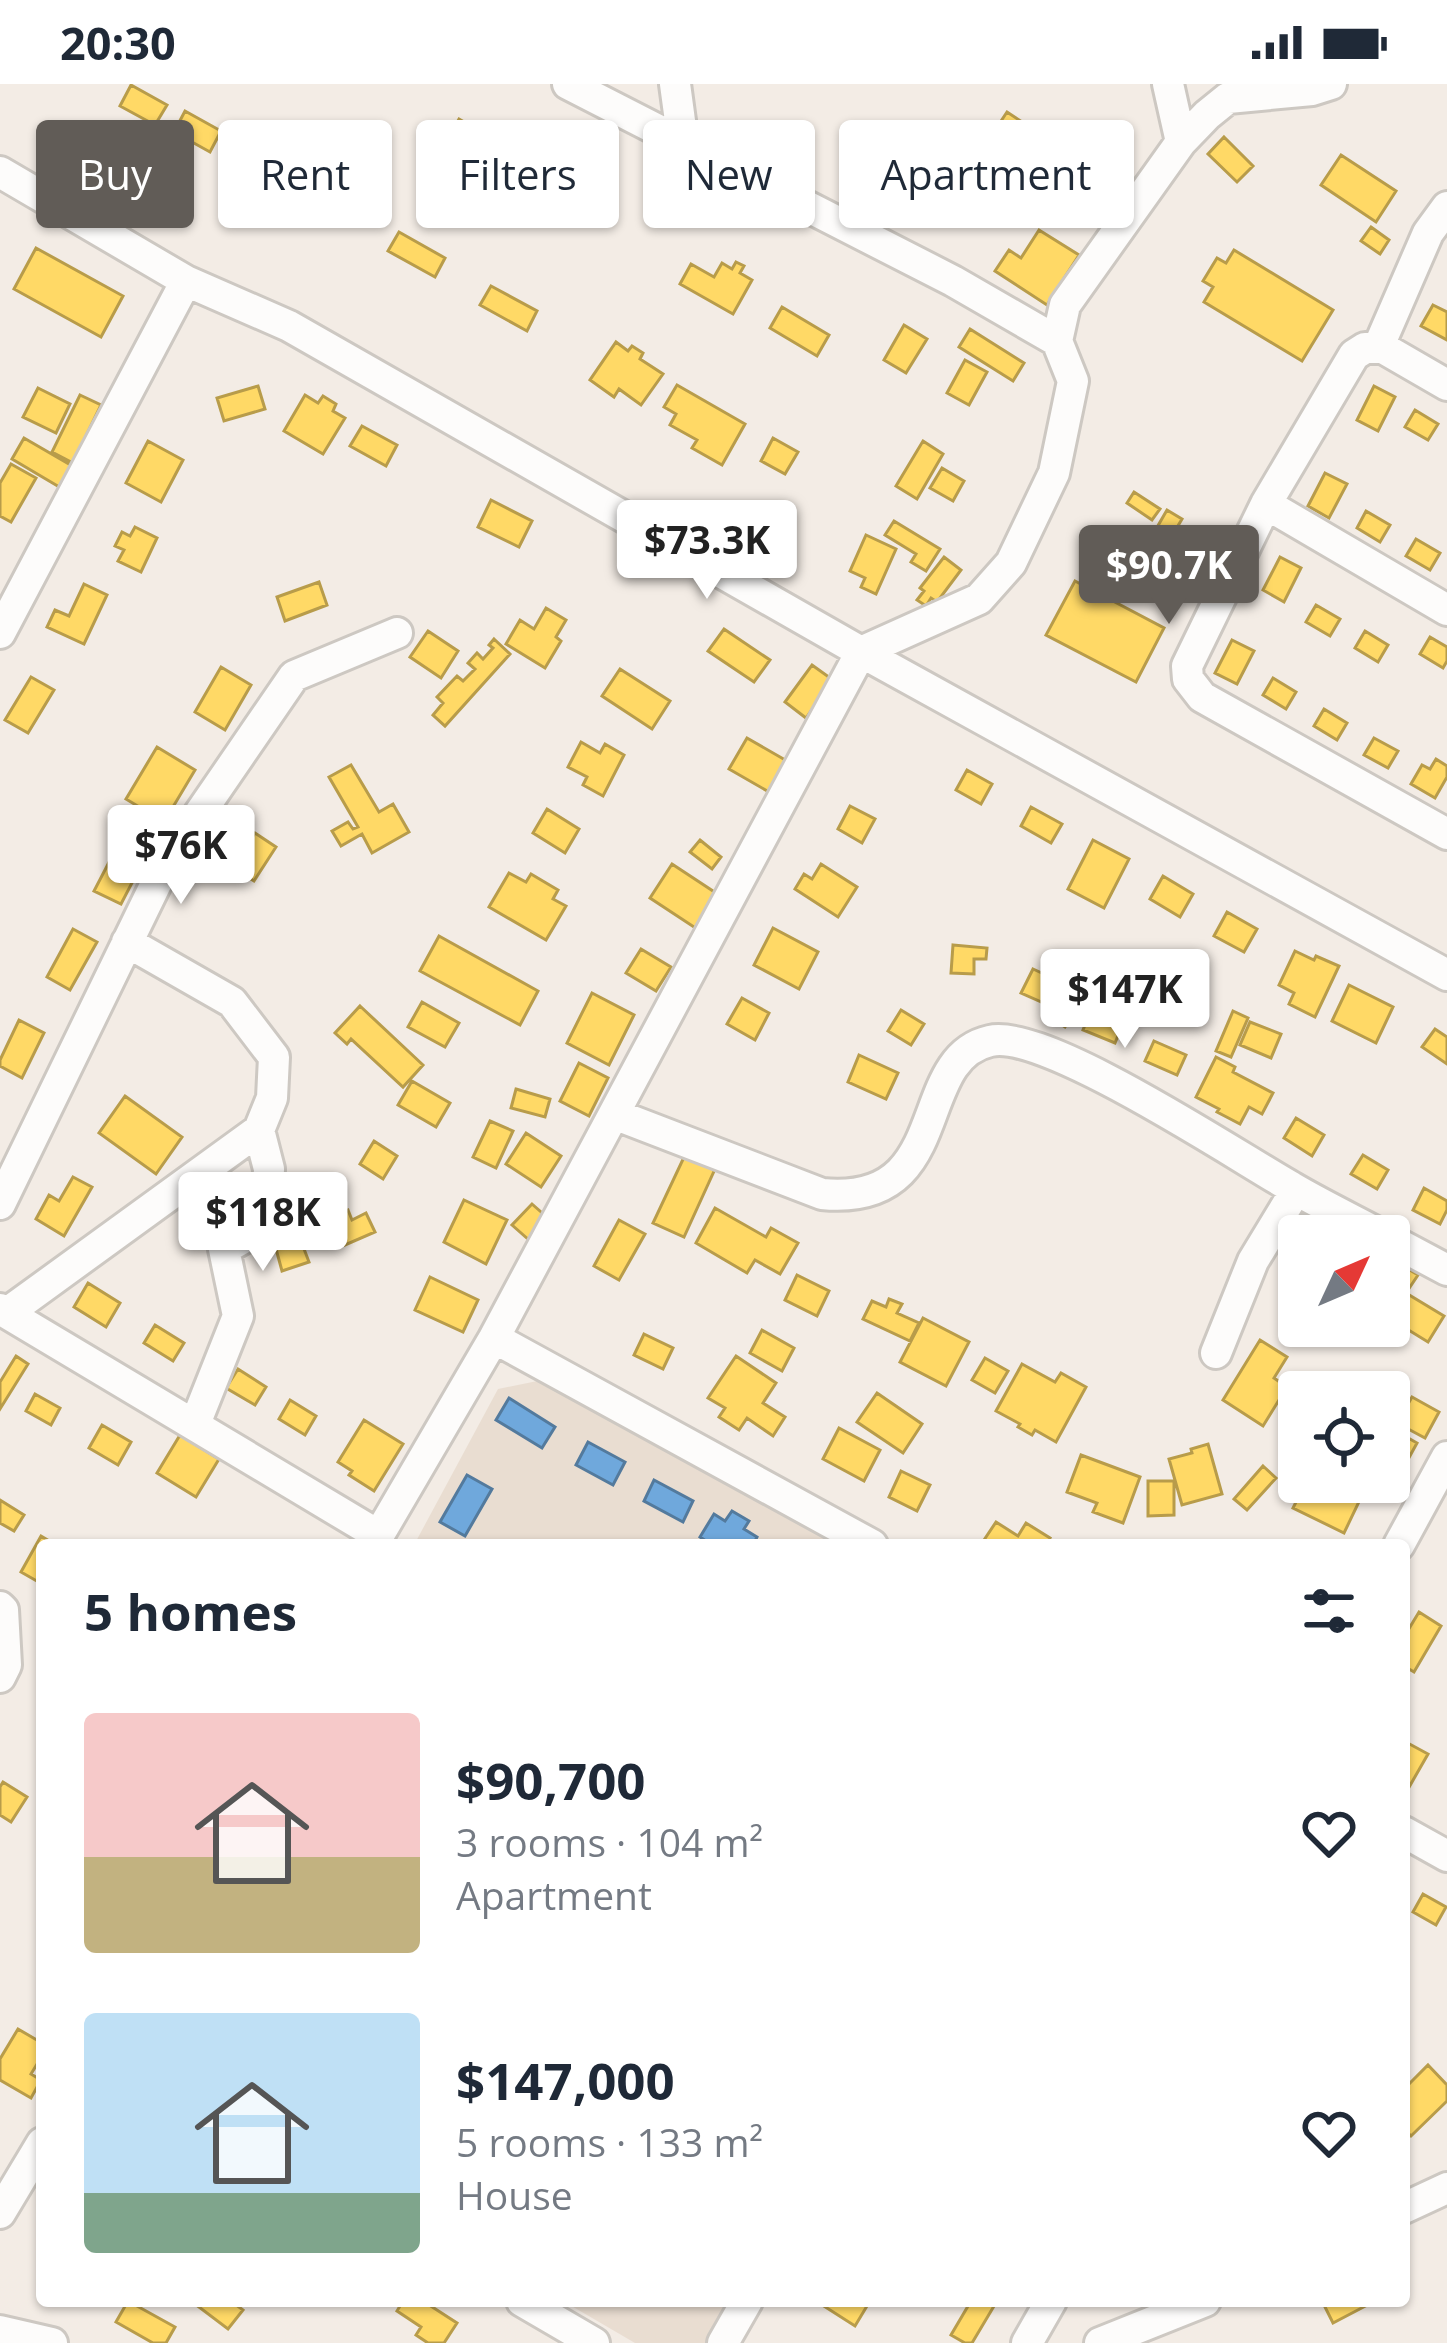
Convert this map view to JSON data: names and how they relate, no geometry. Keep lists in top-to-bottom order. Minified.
{"north":"top right","page":{"status":"20:30","chip":["Buy","Rent","Filters","New","Apartment"],"price":["$73.3K","$90.7K","$76K","$147K","$118K"],"heading":"5 homes","list":[{"name":"$90,700","note":"3 rooms · 104 m² · Apartment"},{"name":"$147,000","note":"5 rooms · 133 m² · House"}]}}
